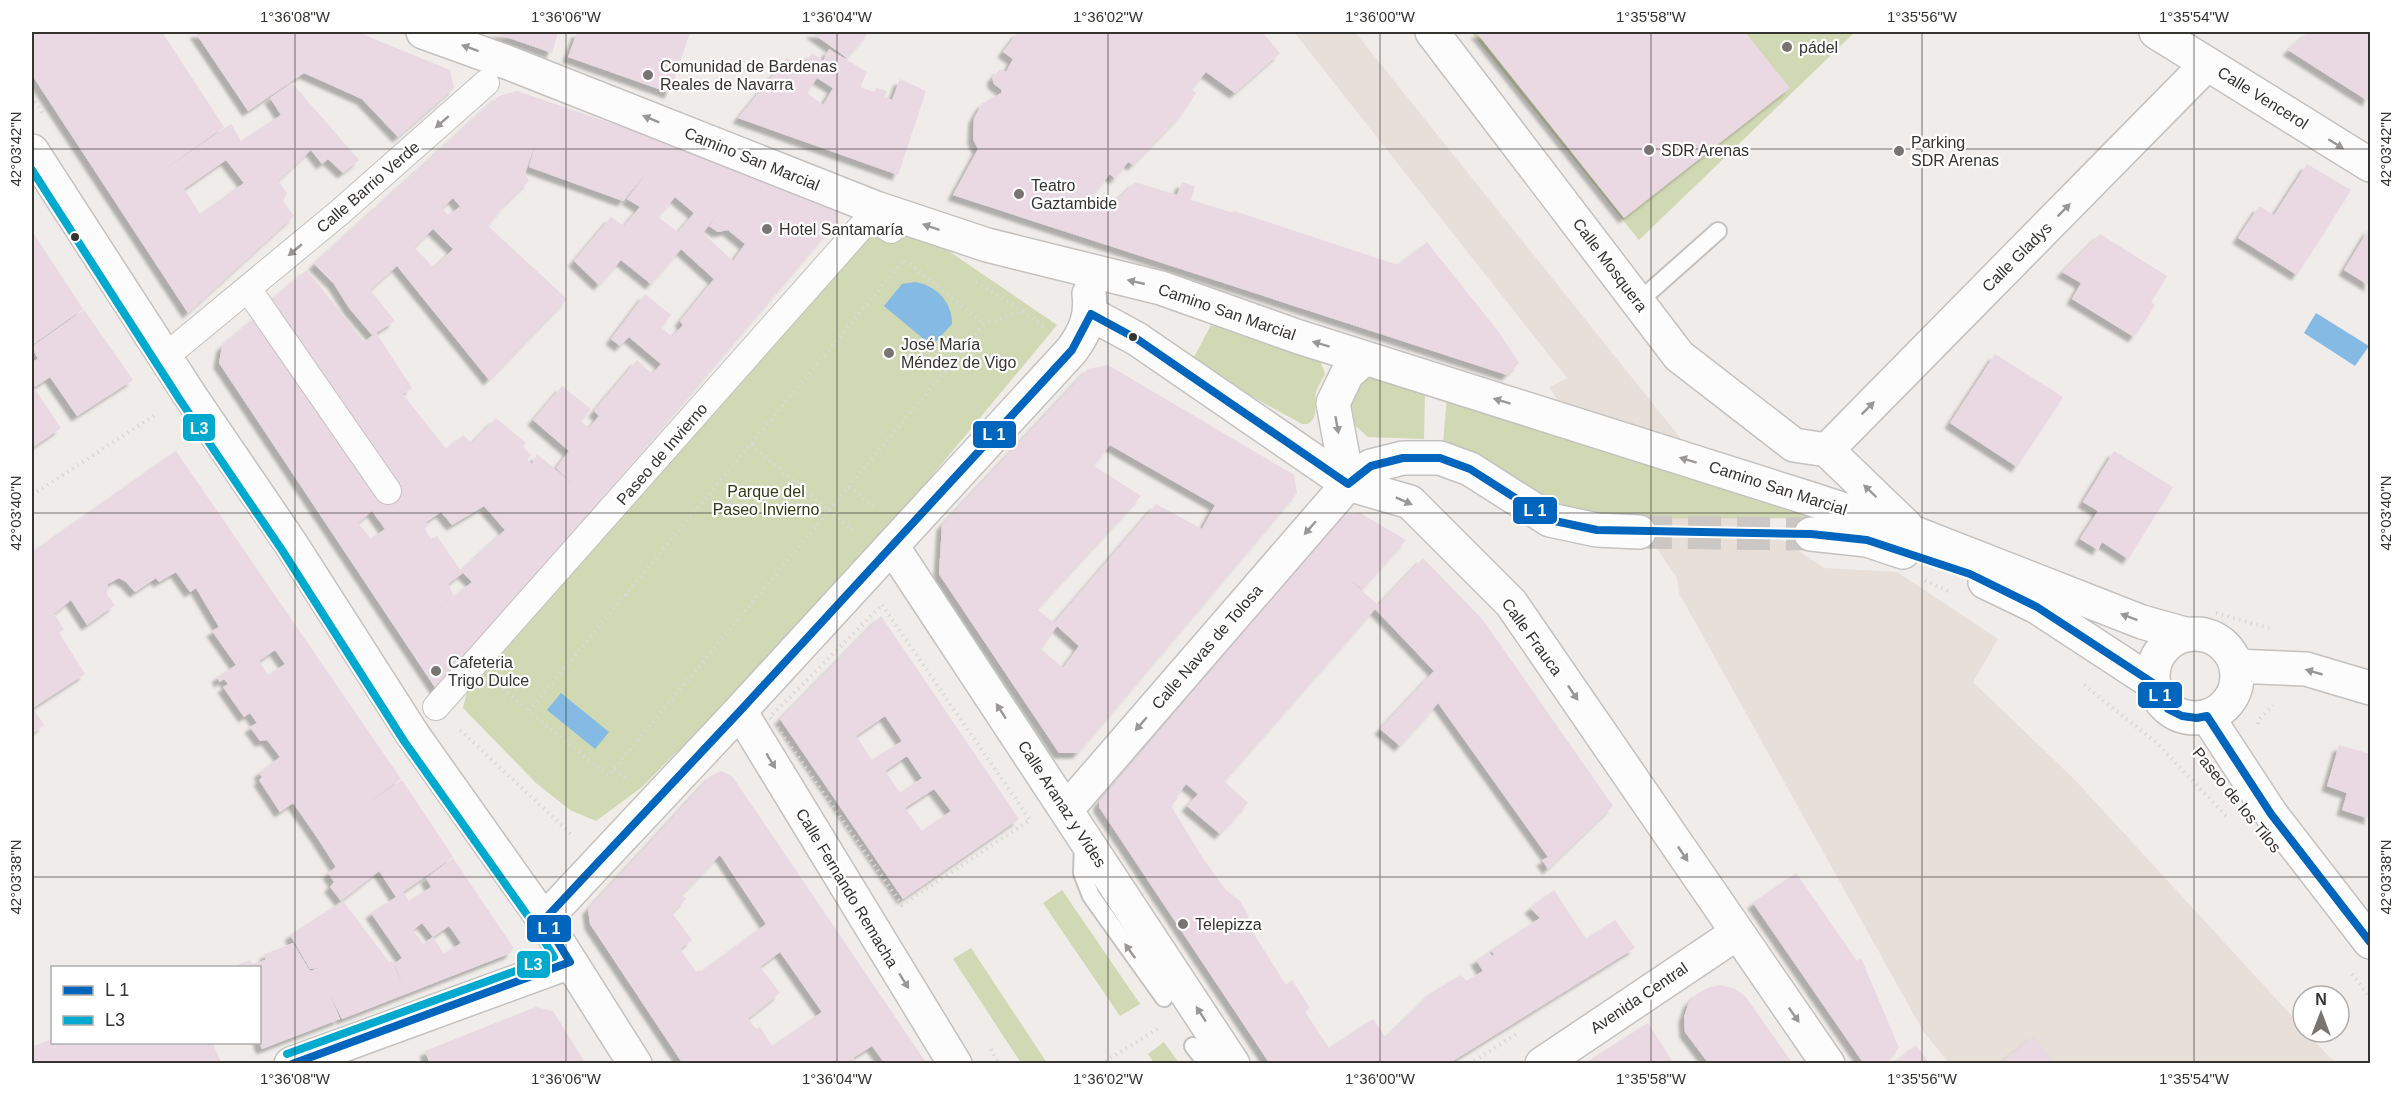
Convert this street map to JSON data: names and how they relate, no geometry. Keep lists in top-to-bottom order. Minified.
{"streets":{"street":["Calle Vencerol","Camino San Marcial","Calle Barrio Verde","Calle Gladys","Calle Mosquera","Paseo de Invierno","Calle Frauca","Calle Navas de Tolosa","Paseo de los Tilos","Calle Aranaz y Vides","Calle Fernando Remacha","Avenida Central"]},"crossings":[["Calle Vencerol","Calle Gladys"],["Camino San Marcial","Paseo de los Tilos"],["Calle Gladys","Calle Mosquera"],["Calle Frauca","Calle Navas de Tolosa"],["Calle Frauca","Avenida Central"],["Calle Navas de Tolosa","Calle Aranaz y Vides"]],"one_way":["Calle Vencerol","Calle Barrio Verde","Calle Gladys","Calle Frauca","Calle Navas de Tolosa","Calle Aranaz y Vides"],"parks":["Parque del Paseo Invierno"],"places":["pádel","Comunidad de Bardenas Reales de Navarra","SDR Arenas","Parking SDR Arenas","Teatro Gaztambide","Hotel Santamaría","José María Méndez de Vigo","Cafeteria Trigo Dulce","Telepizza"],"lines":["transit line L3"],"legend":["L 1","L3"],"north":"top","coordinates":["1°36'08\"W","1°36'06\"W","1°36'04\"W","1°36'02\"W","1°36'00\"W","1°35'58\"W","1°35'56\"W","1°35'54\"W","42°03'42\"N","42°03'40\"N","42°03'38\"N"]}
